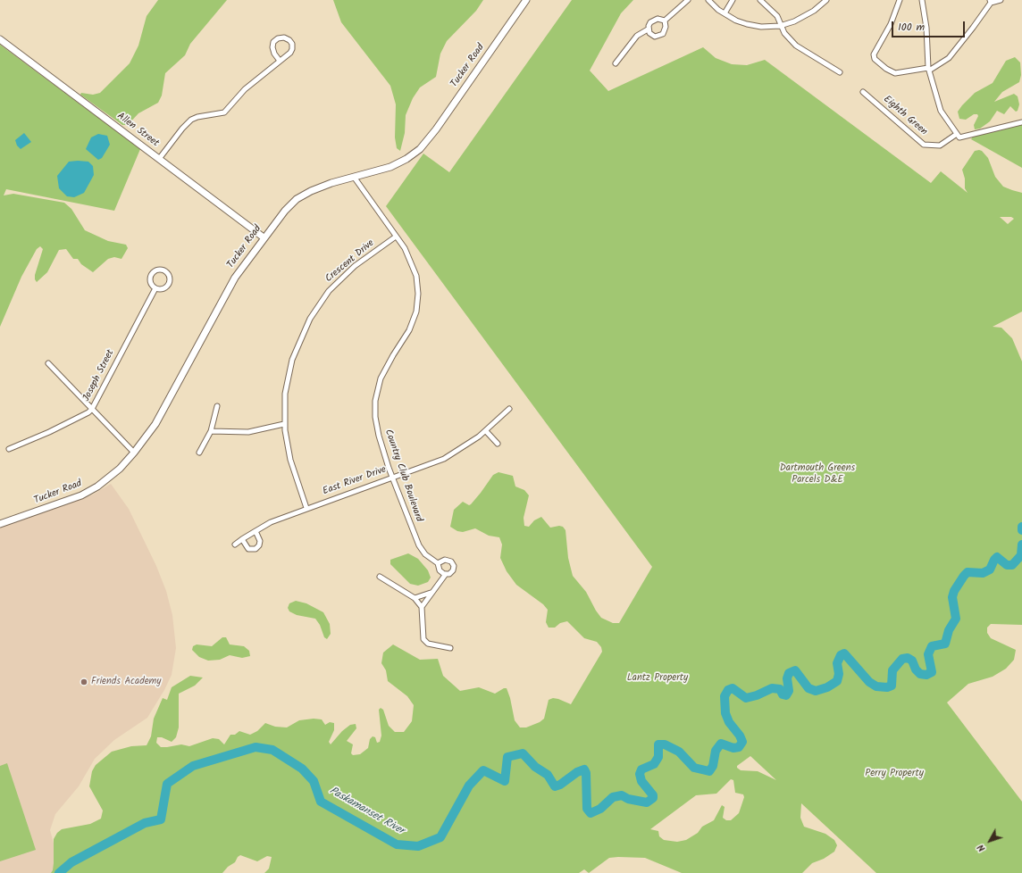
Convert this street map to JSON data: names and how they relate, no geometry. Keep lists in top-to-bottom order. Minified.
{"streets":{"main road":["Tucker Road","Allen Street"],"street":["Eighth Green","Crescent Drive","Joseph Street","Country Club Boulevard","East River Drive"]},"crossings":[["Tucker Road","Allen Street"],["Tucker Road","Country Club Boulevard"],["Crescent Drive","Country Club Boulevard"],["Crescent Drive","East River Drive"],["Country Club Boulevard","East River Drive"]],"water":["Paskamanset River"],"parks":["Dartmouth Greens Parcels D&E","Lantz Property","Perry Property"],"places":["Friends Academy"],"scale_bar":"100 m","north":"bottom left"}
